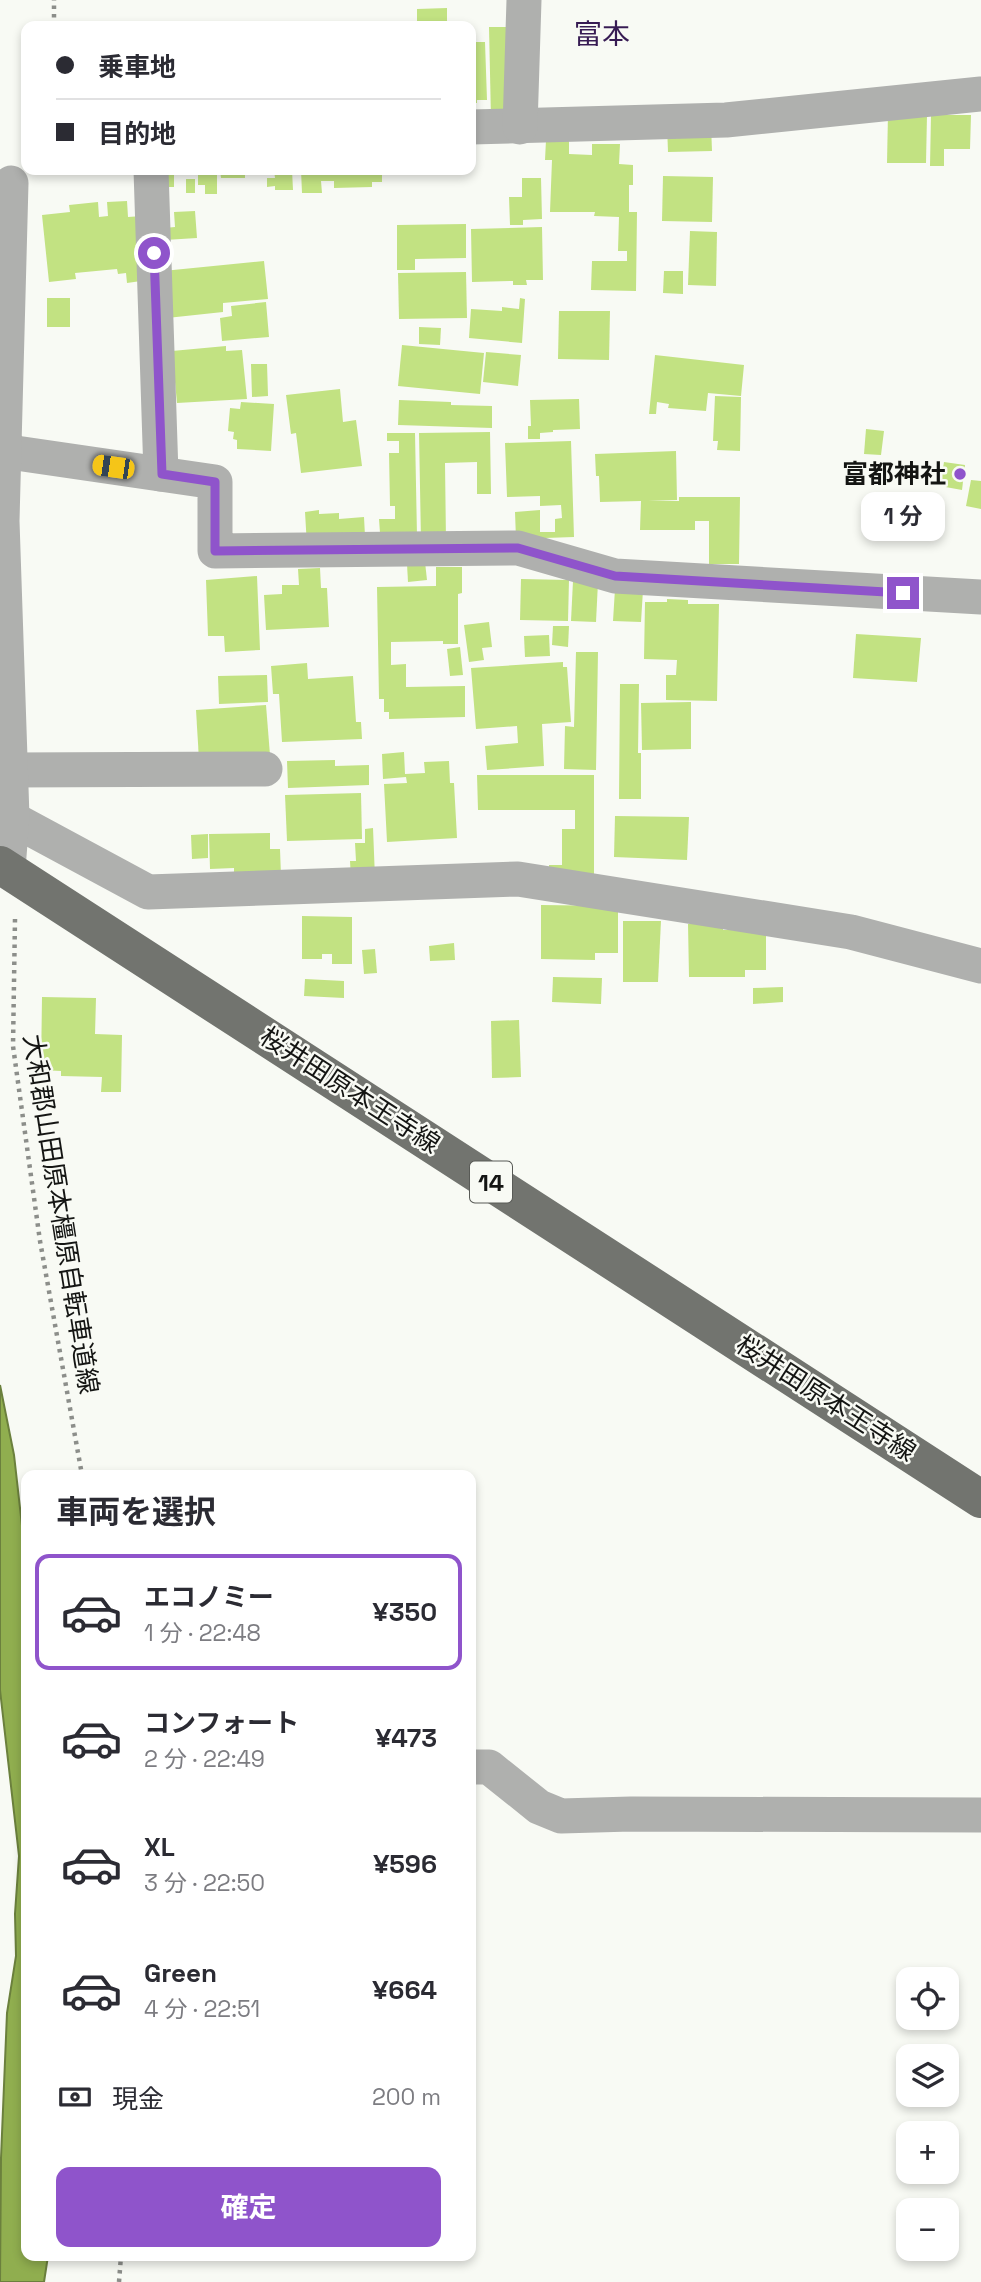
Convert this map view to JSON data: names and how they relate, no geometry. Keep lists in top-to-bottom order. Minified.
{"streets":{"main road":["桜井田原本王寺線","14"],"path":["大和郡山田原本橿原自転車道線"]},"crossings":[["桜井田原本王寺線","大和郡山田原本橿原自転車道線"]],"districts":["富本"],"places":["富都神社"],"page":{"banner":["乗車地","目的地"],"bubble":"1 分","heading":"車両を選択","list":[{"name":"エコノミー","note":"1 分 · 22:48","value":"¥350"},{"name":"コンフォート","note":"2 分 · 22:49","value":"¥473"},{"name":"XL","note":"3 分 · 22:50","value":"¥596"},{"name":"Green","note":"4 分 · 22:51","value":"¥664"}],"map_buttons":["+","−"],"pay":["現金","200 m"],"buttons":"確定"}}
